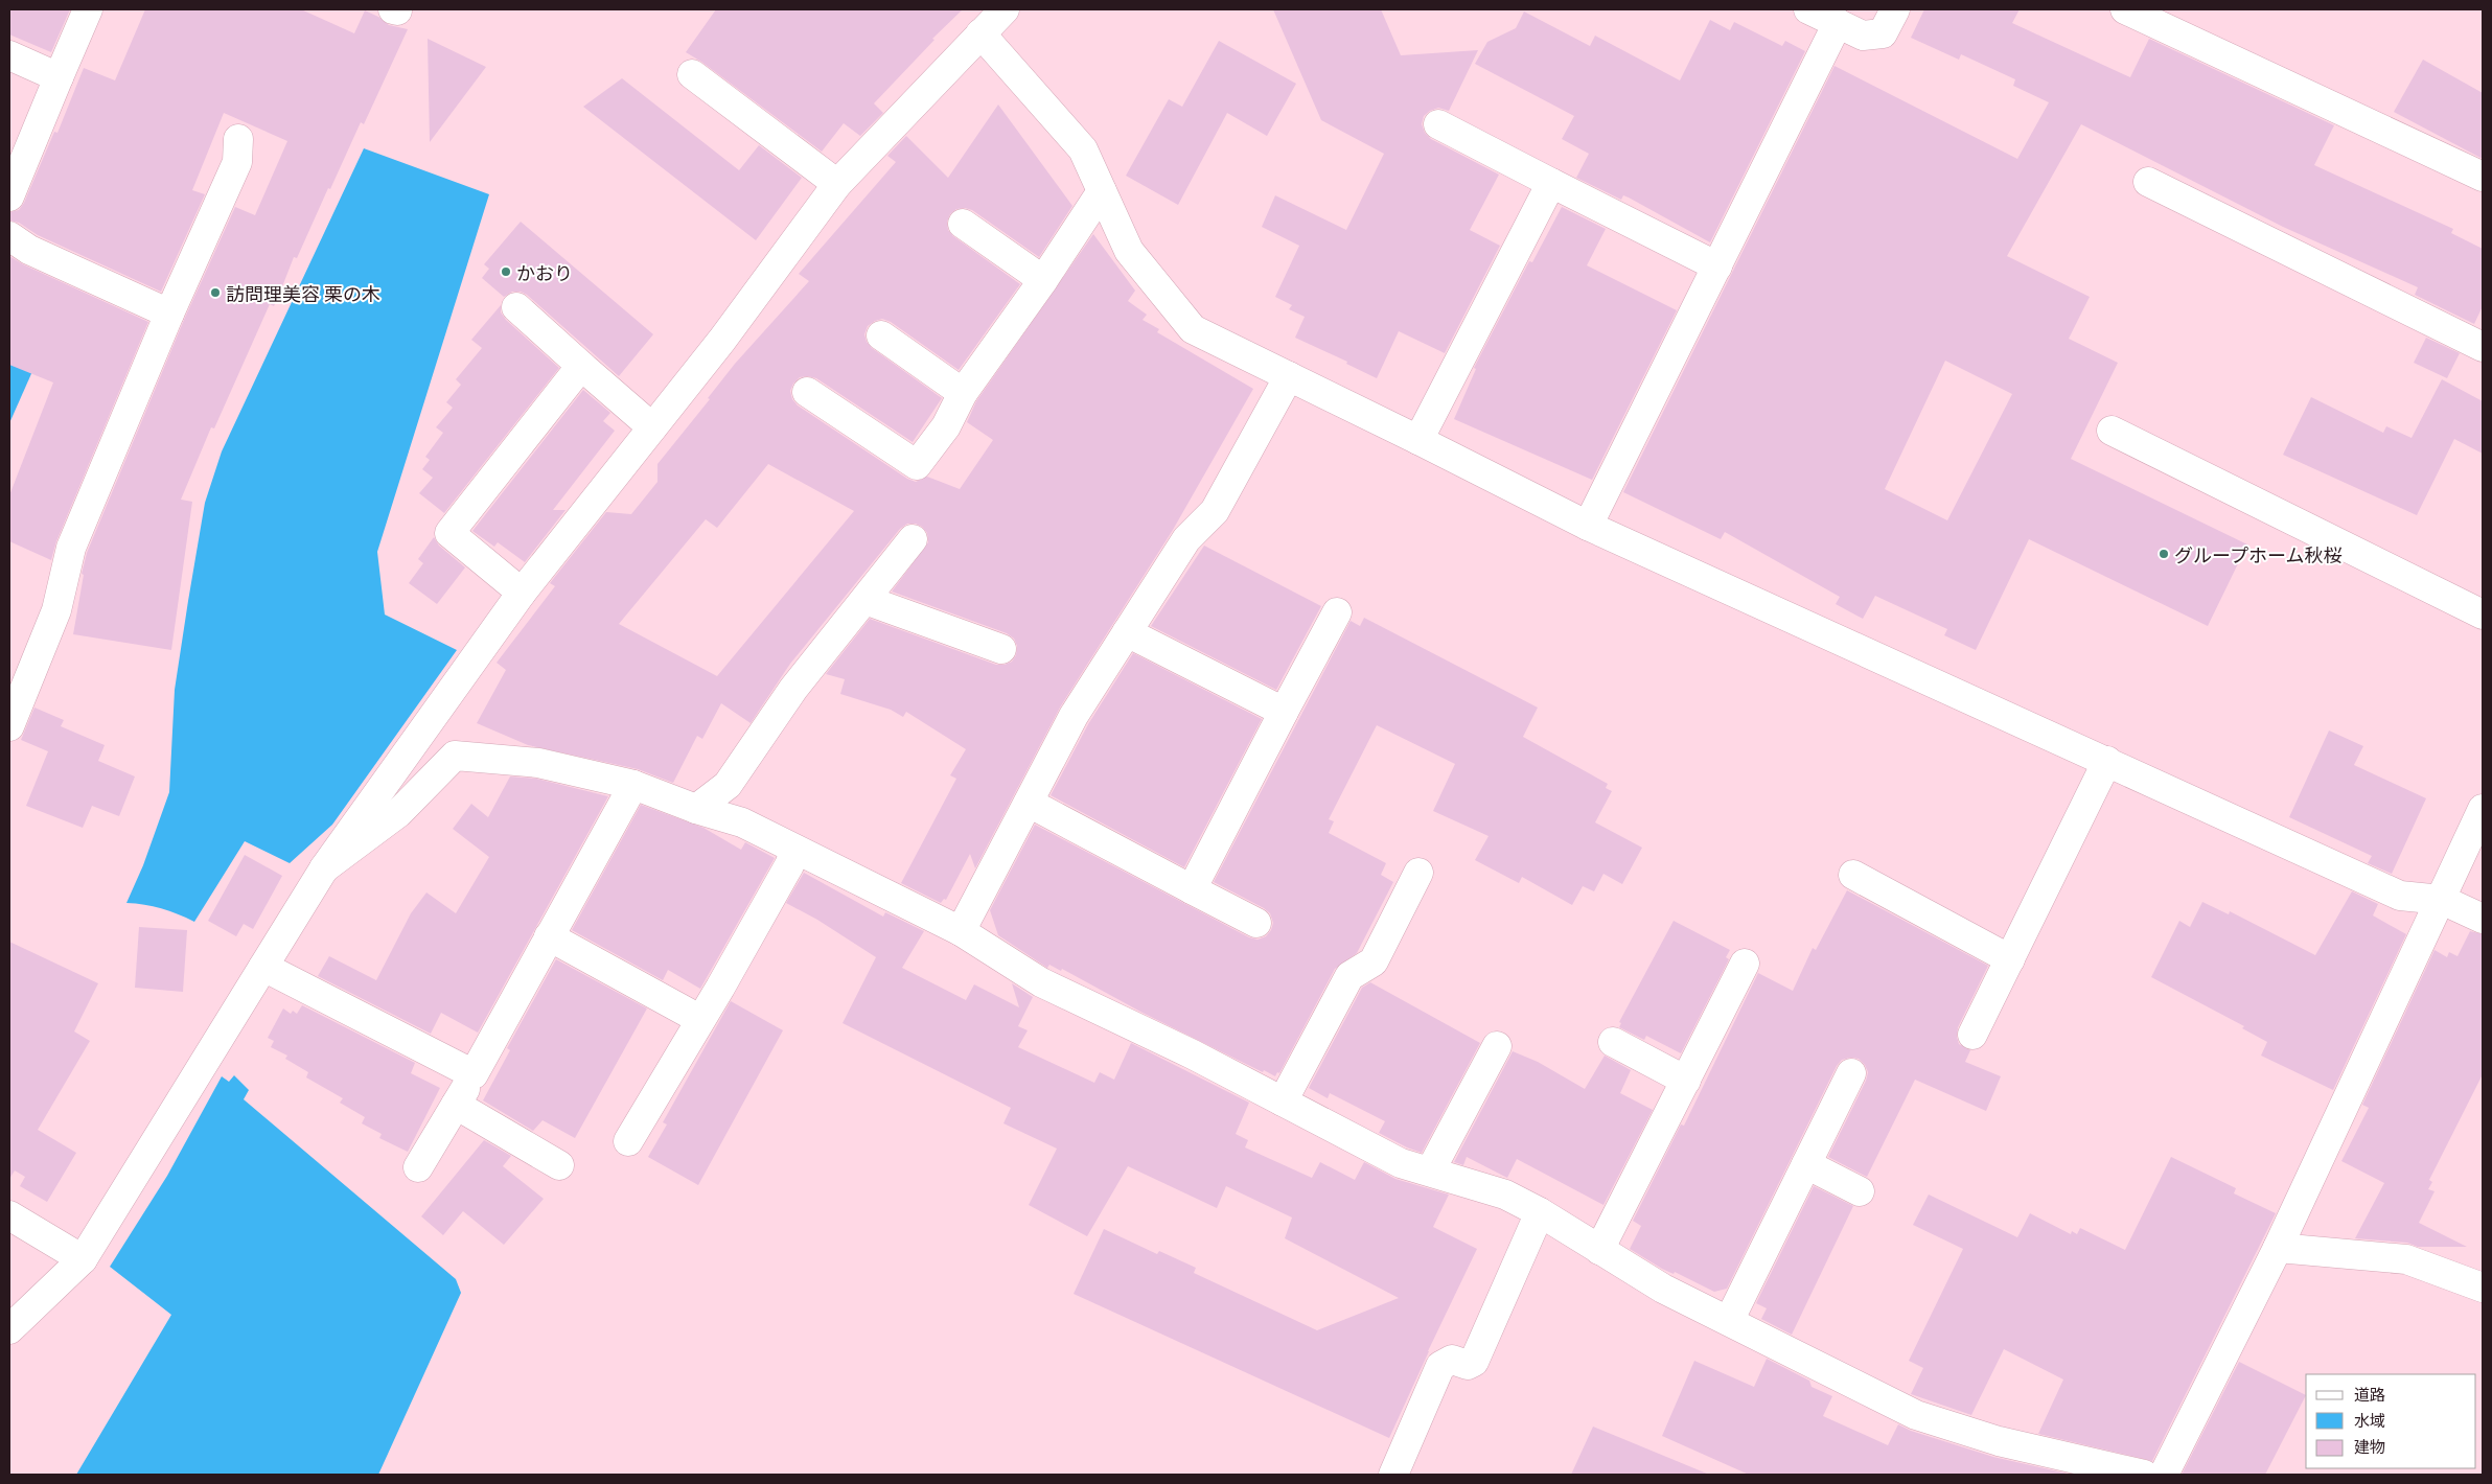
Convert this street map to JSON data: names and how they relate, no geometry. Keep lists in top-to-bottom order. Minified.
{"places":["かおり","訪問理美容 栗の木","グループホーム秋桜"],"legend":["道路","水域","建物"]}
